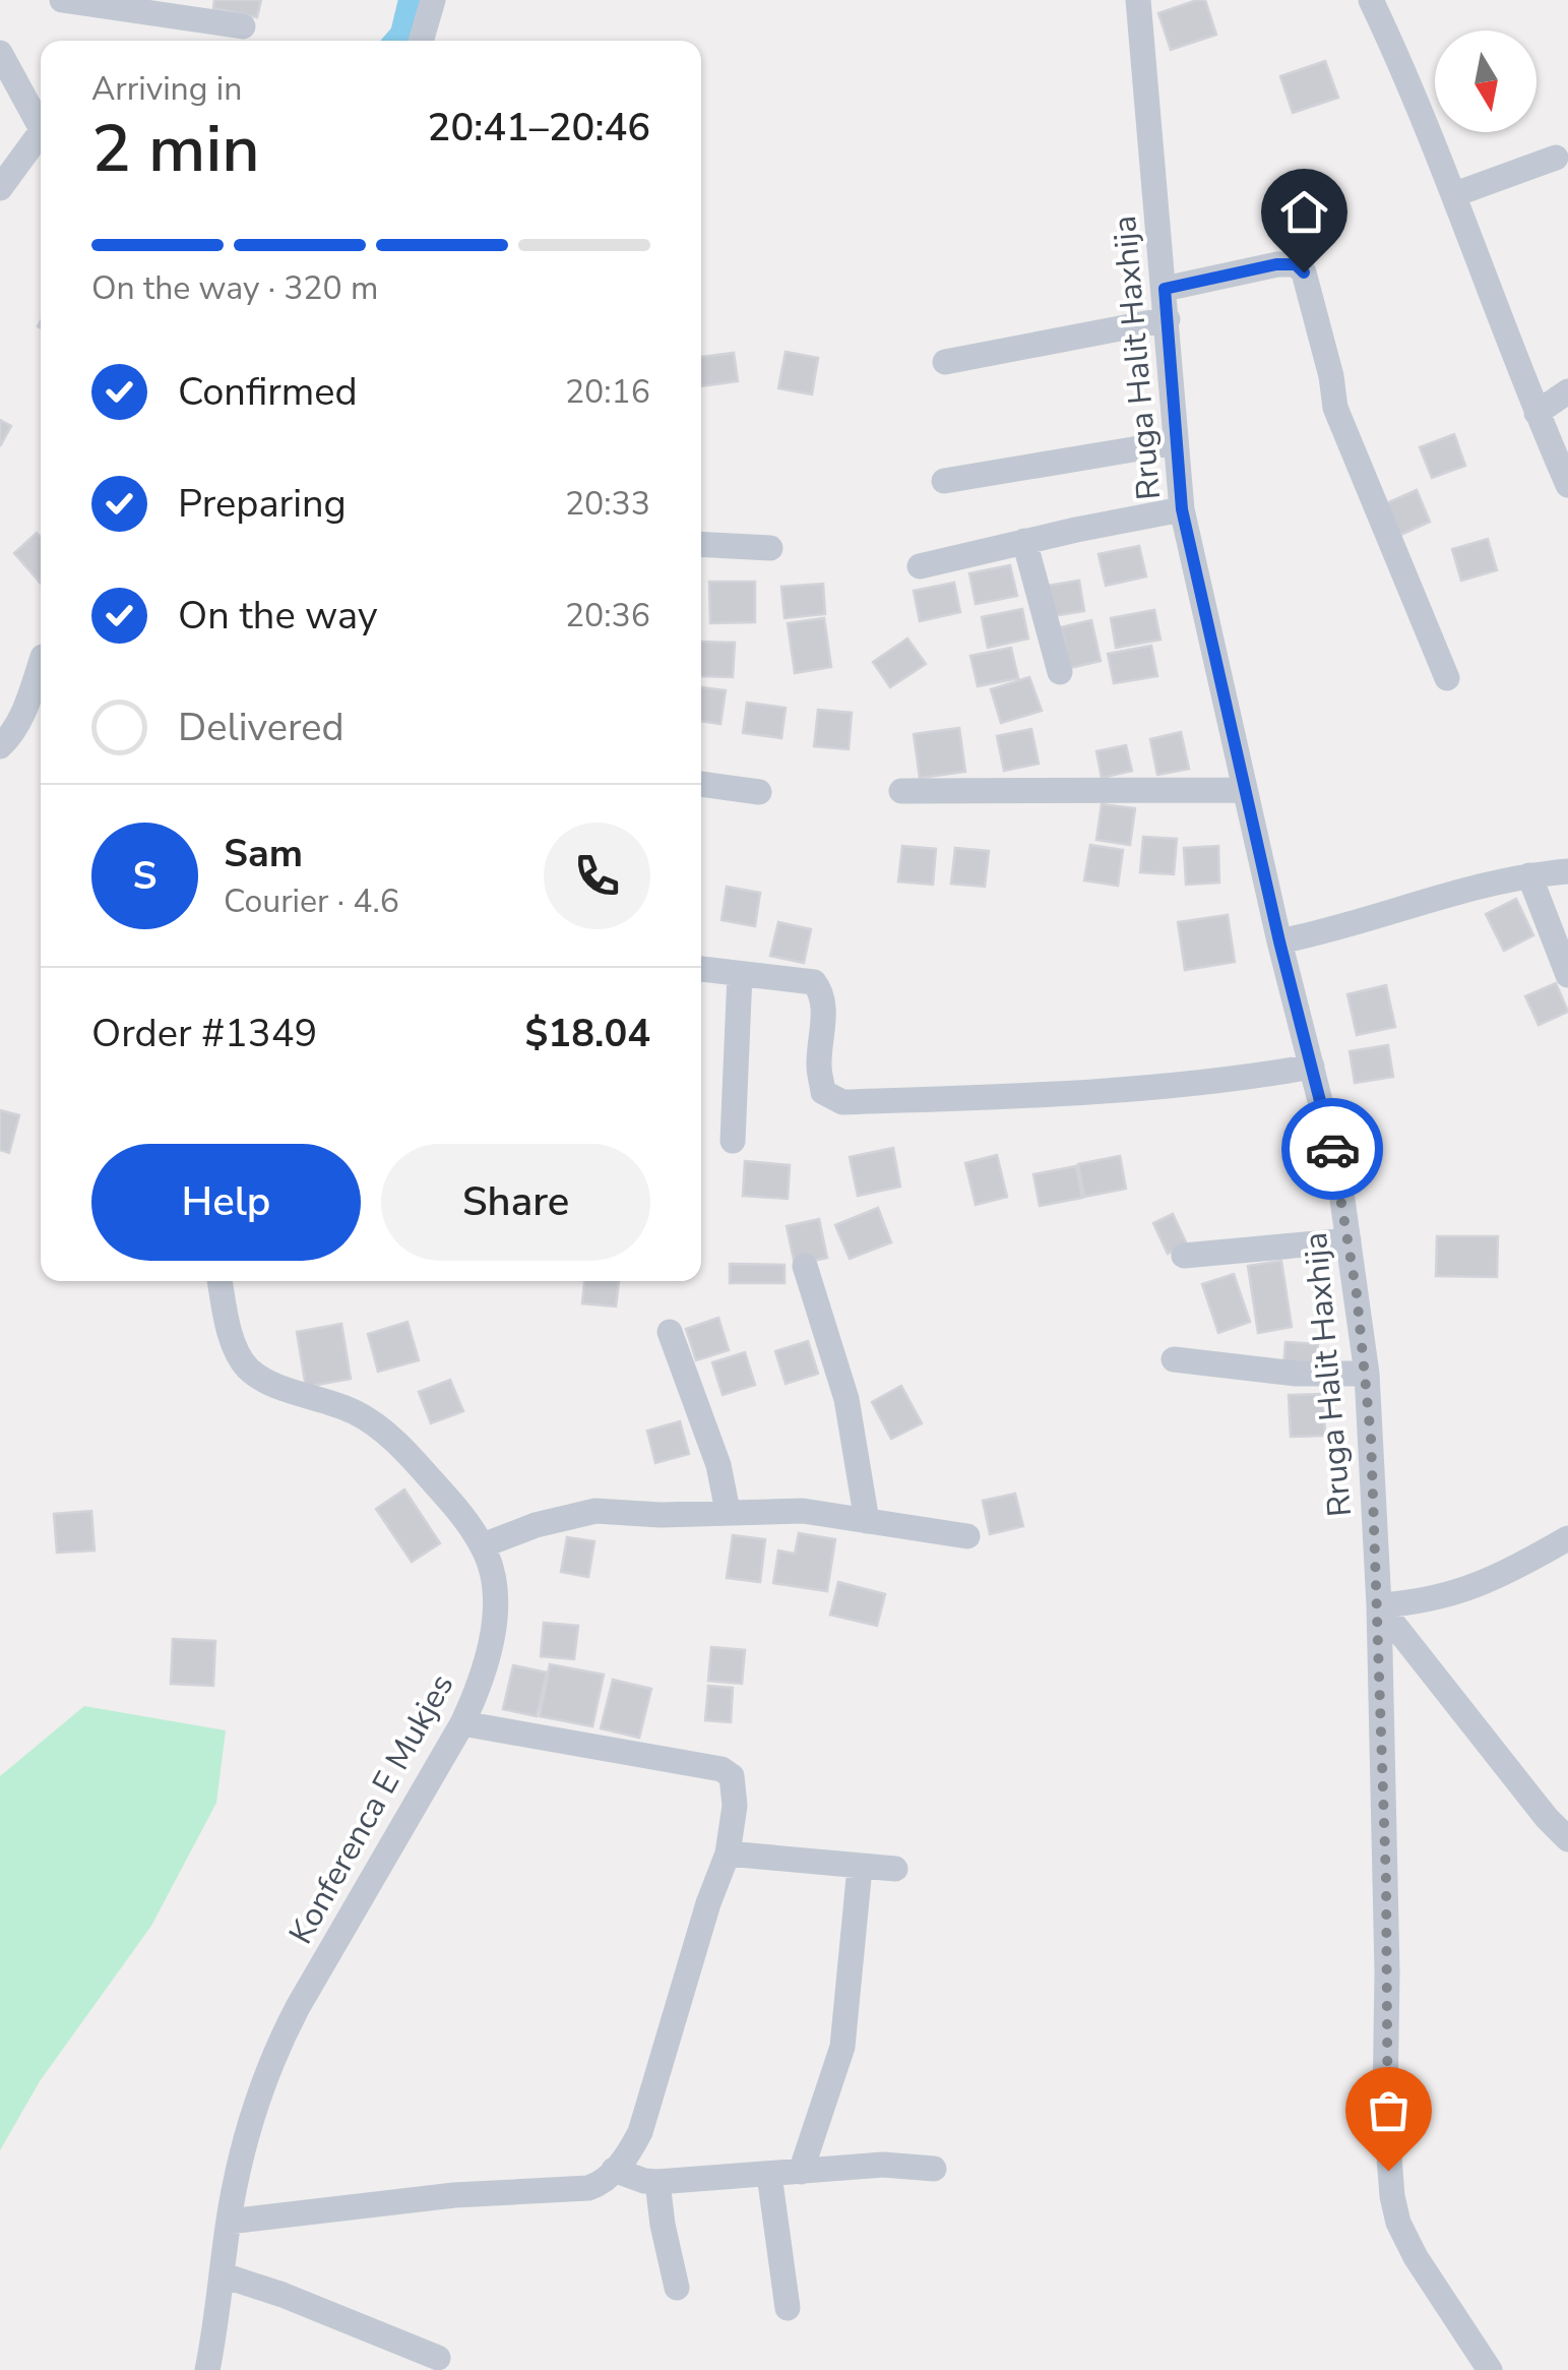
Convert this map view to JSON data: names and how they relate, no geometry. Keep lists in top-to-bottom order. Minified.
{"streets":{"street":["Rruga Halit Haxhija","Konferenca E Mukjes"]},"north":"bottom","page":{"heading":["2 min","Arriving in","20:41–20:46"],"panel":["Sam","Courier · 4.6","Order #1349","$18.04"],"bar":"On the way · 320 m","list":[["Confirmed","20:16"],["Preparing","20:33"],["On the way","20:36"],"Delivered"],"round":"S","buttons":["Help","Share"]}}
